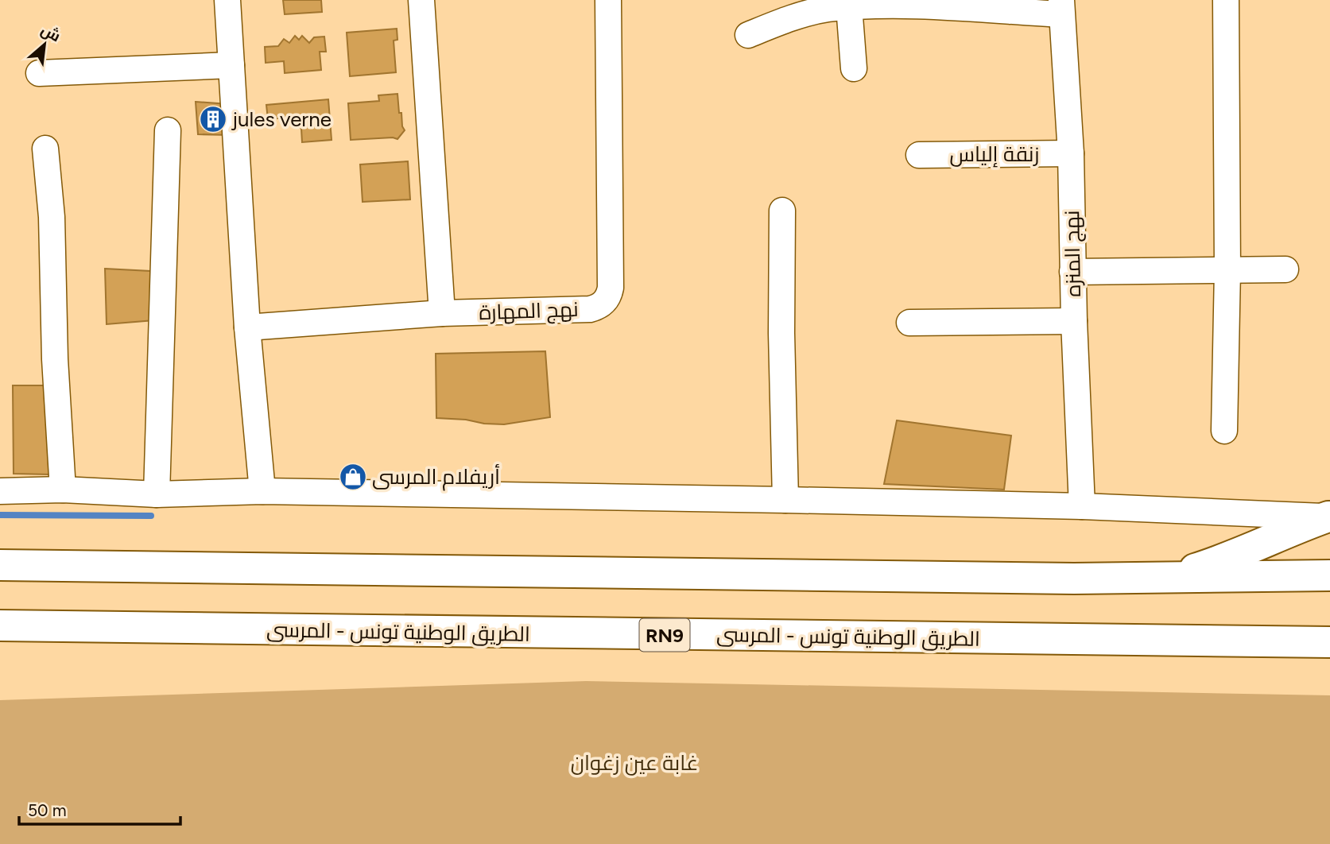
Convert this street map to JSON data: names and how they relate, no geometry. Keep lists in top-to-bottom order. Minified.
{"streets":{"highway":["الطريق الوطنية تونس - المرسى","RN9"],"street":["زنقة إلياس","نهج المنزه","نهج المهارة"]},"crossings":[["زنقة إلياس","نهج المنزه"]],"parks":["غابة عين زغوان"],"places":{"building":["jules verne"],"shop":["أريفلام المرسى"]},"scale_bar":"50 m","north":"top right"}
